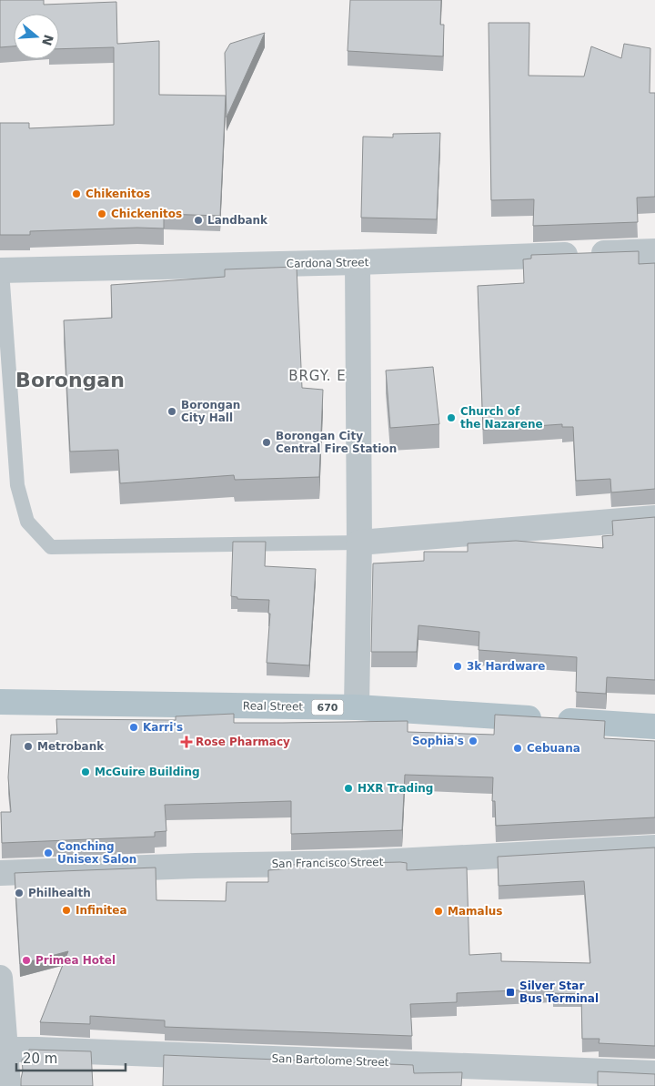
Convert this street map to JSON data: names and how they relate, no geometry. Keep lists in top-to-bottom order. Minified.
{"streets":{"main road":["Real Street","670"],"street":["Cardona Street","San Francisco Street","San Bartolome Street"]},"districts":["BRGY. E","Borongan"],"places":{"other":["Chikenitos","Chickenitos","Landbank","Borongan City Hall","Church of the Nazarene","Borongan City Central Fire Station","3k Hardware","Karri's","Sophia's","Metrobank","Cebuana","McGuire Building","HXR Trading","Conching Unisex Salon","Philhealth","Infinitea","Mamalus","Primea Hotel"],"health":["Rose Pharmacy"],"transit":["Silver Star Bus Terminal"]},"scale_bar":"20 m","north":"right"}
